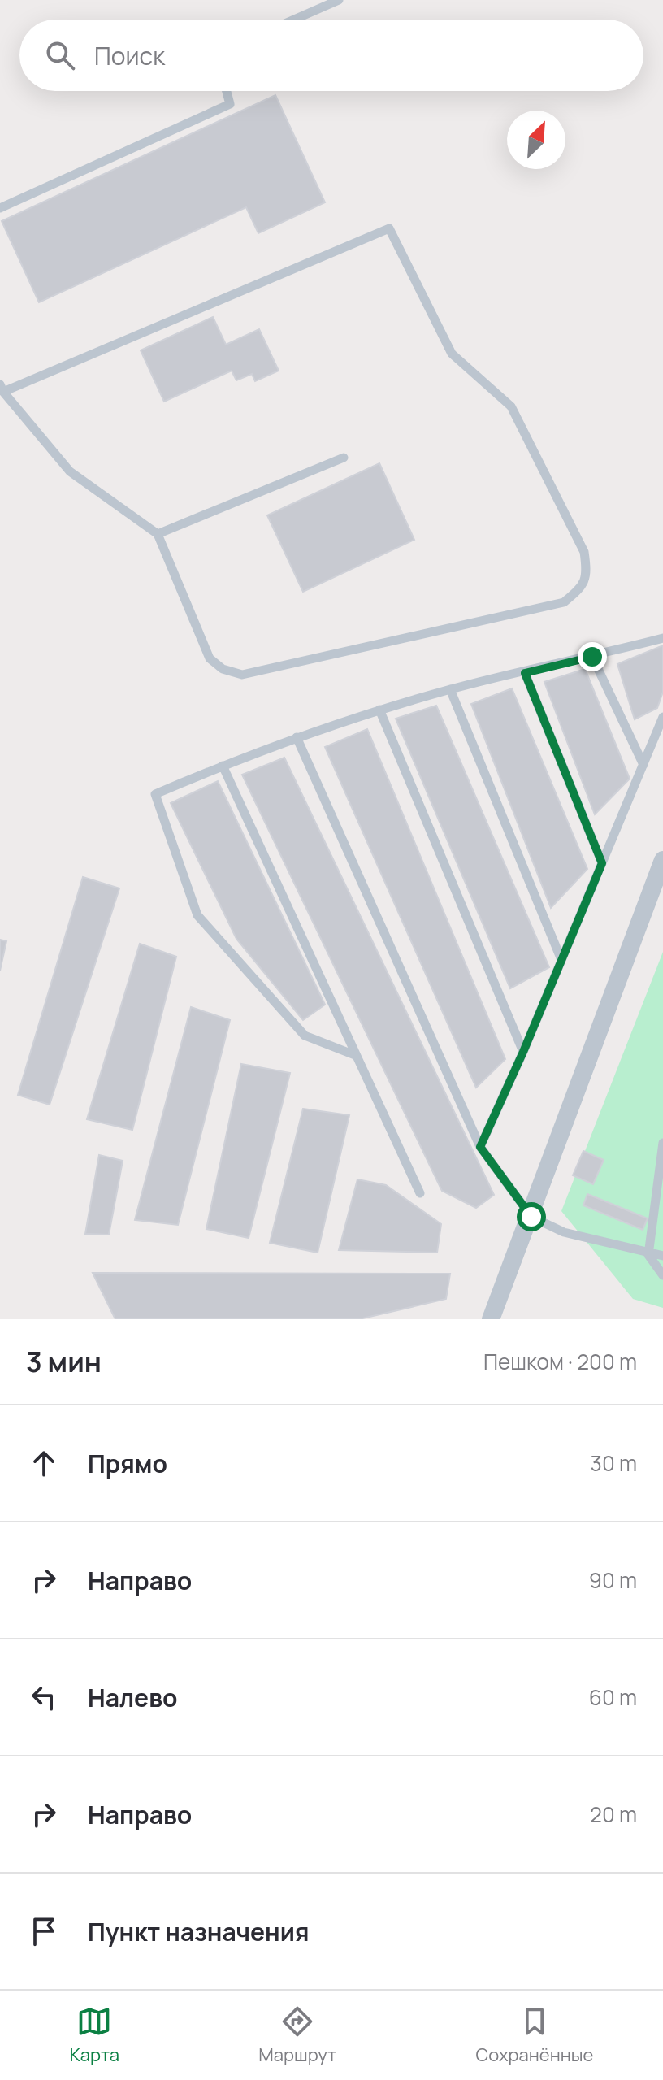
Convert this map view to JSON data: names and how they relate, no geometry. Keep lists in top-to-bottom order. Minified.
{"north":"top right","page":{"search":"Поиск","heading":["3 мин","Пешком · 200 m"],"list":[["Прямо","30 m"],["Направо","90 m"],["Налево","60 m"],["Направо","20 m"],"Пункт назначения"],"nav":["Карта","Маршрут","Сохранённые"]}}
